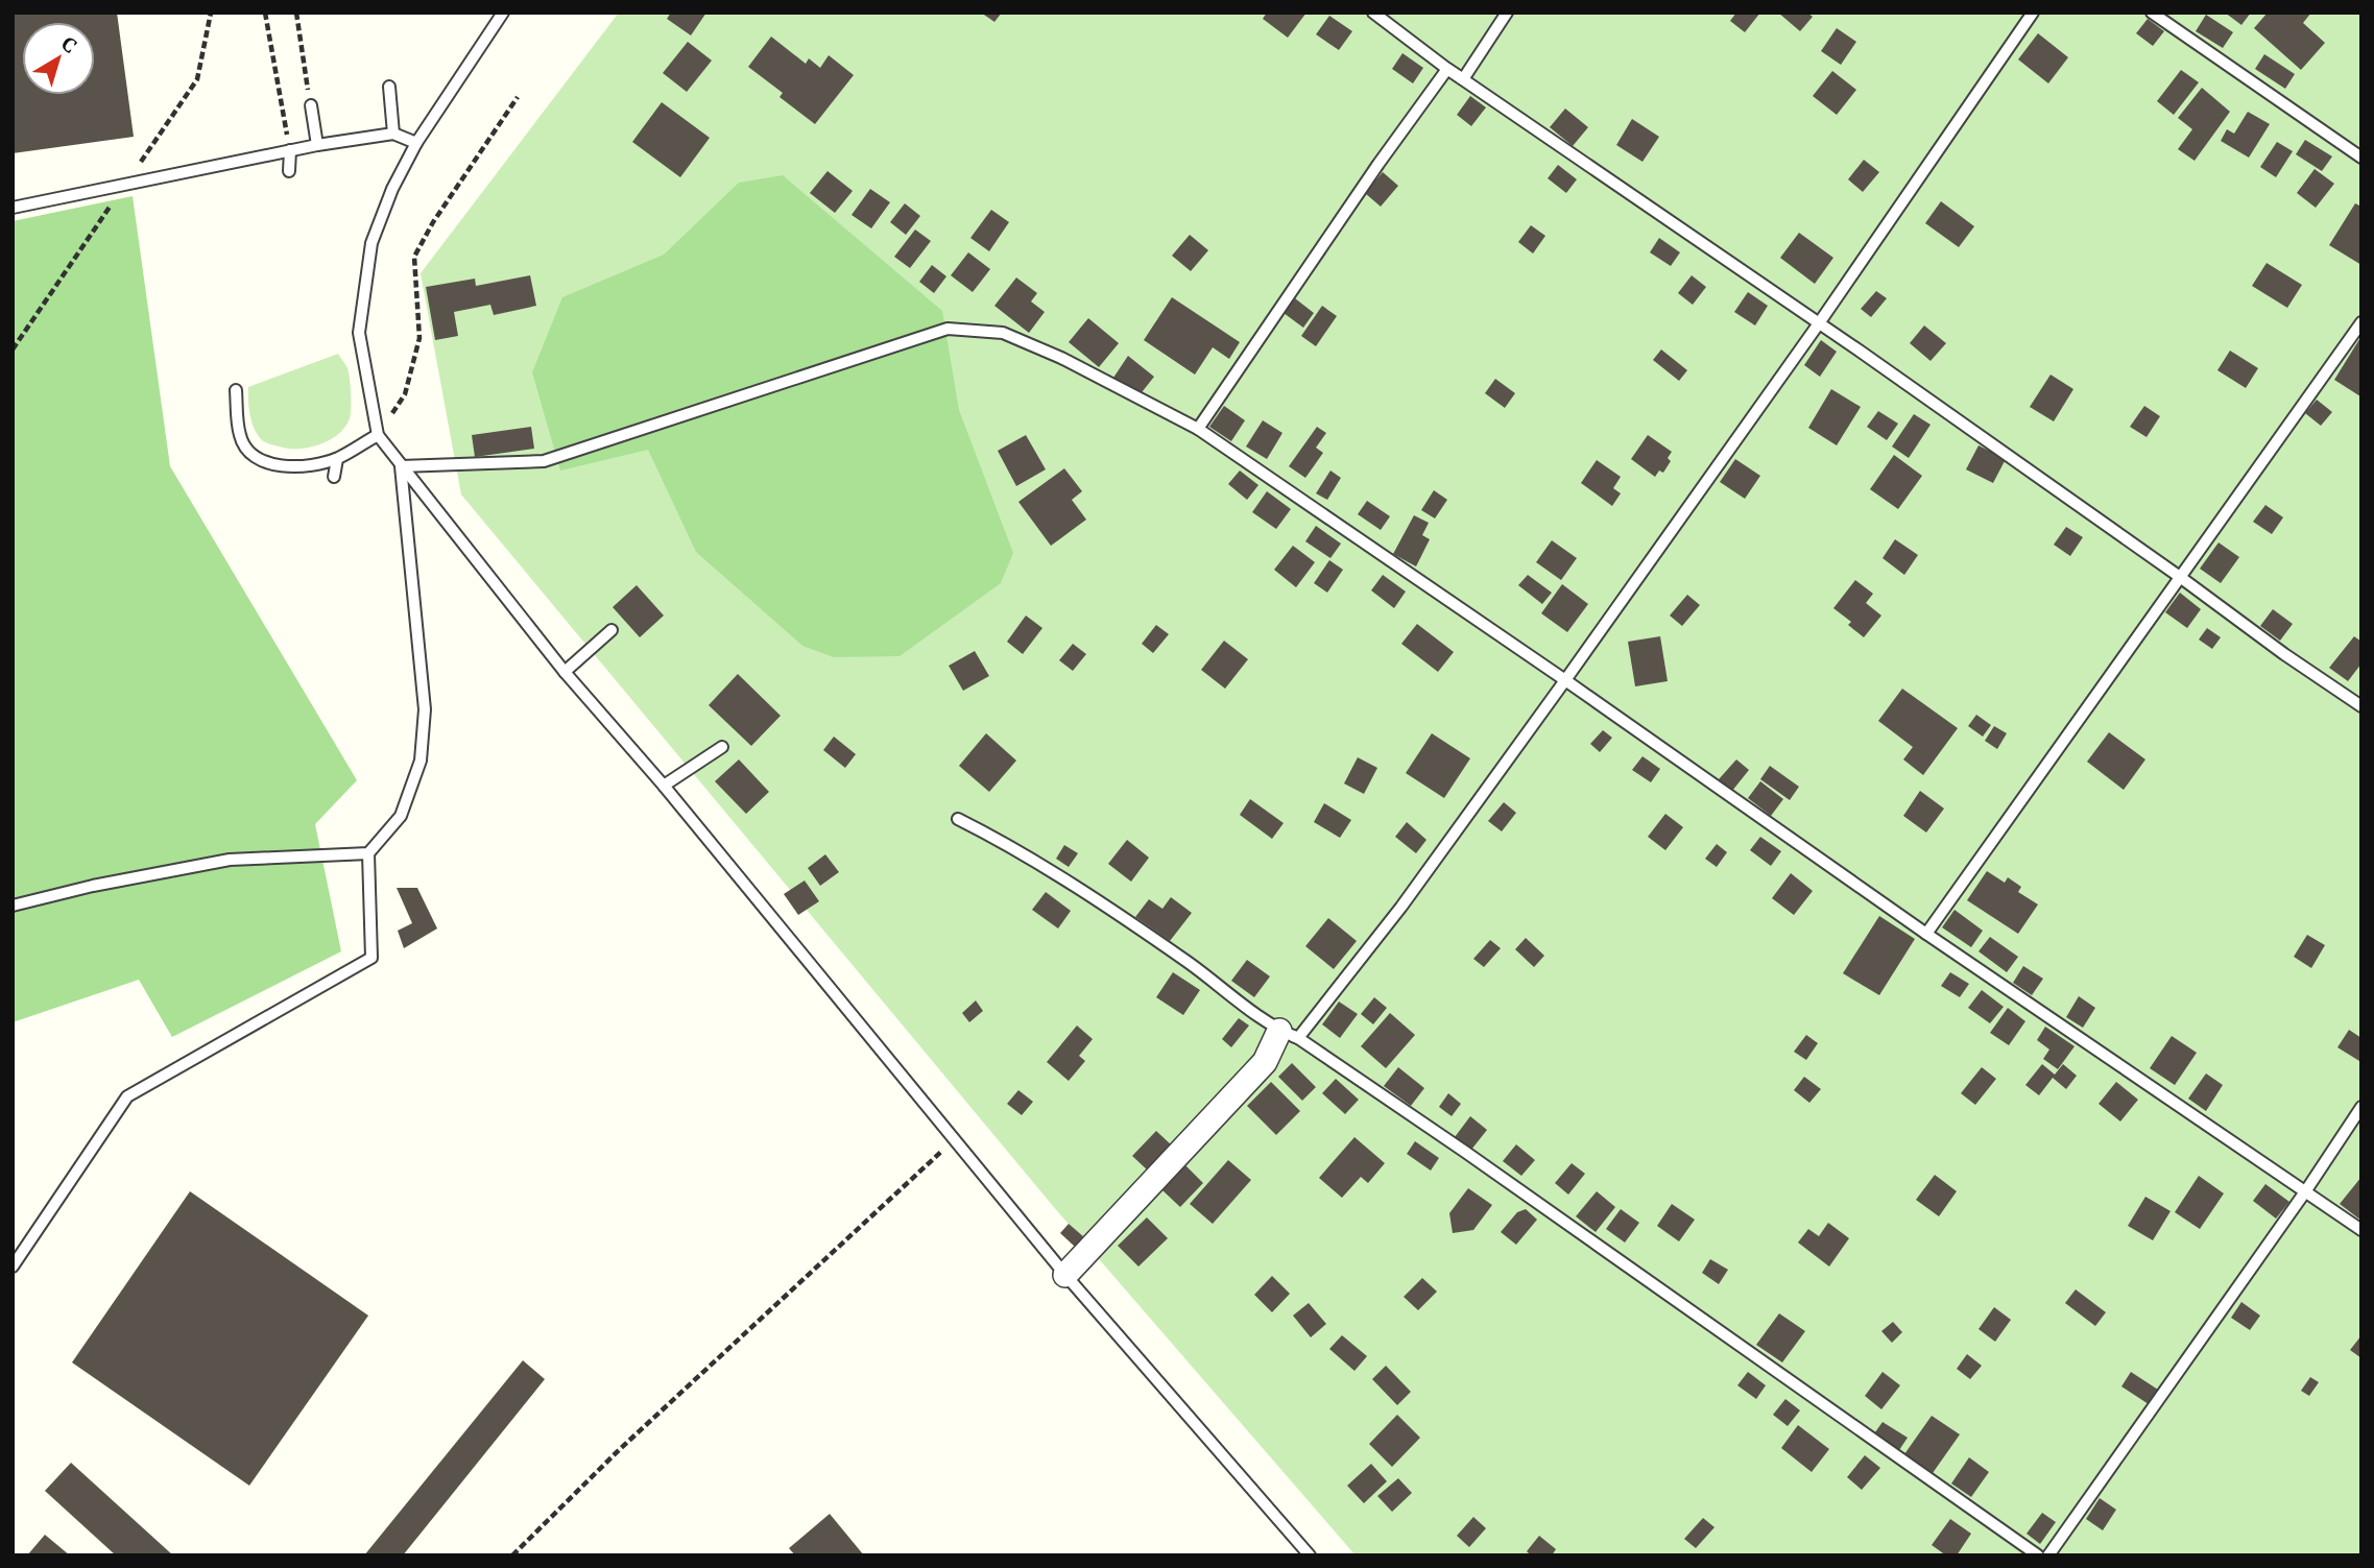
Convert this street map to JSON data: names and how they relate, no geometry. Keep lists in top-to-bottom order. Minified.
{"north":"top right"}
